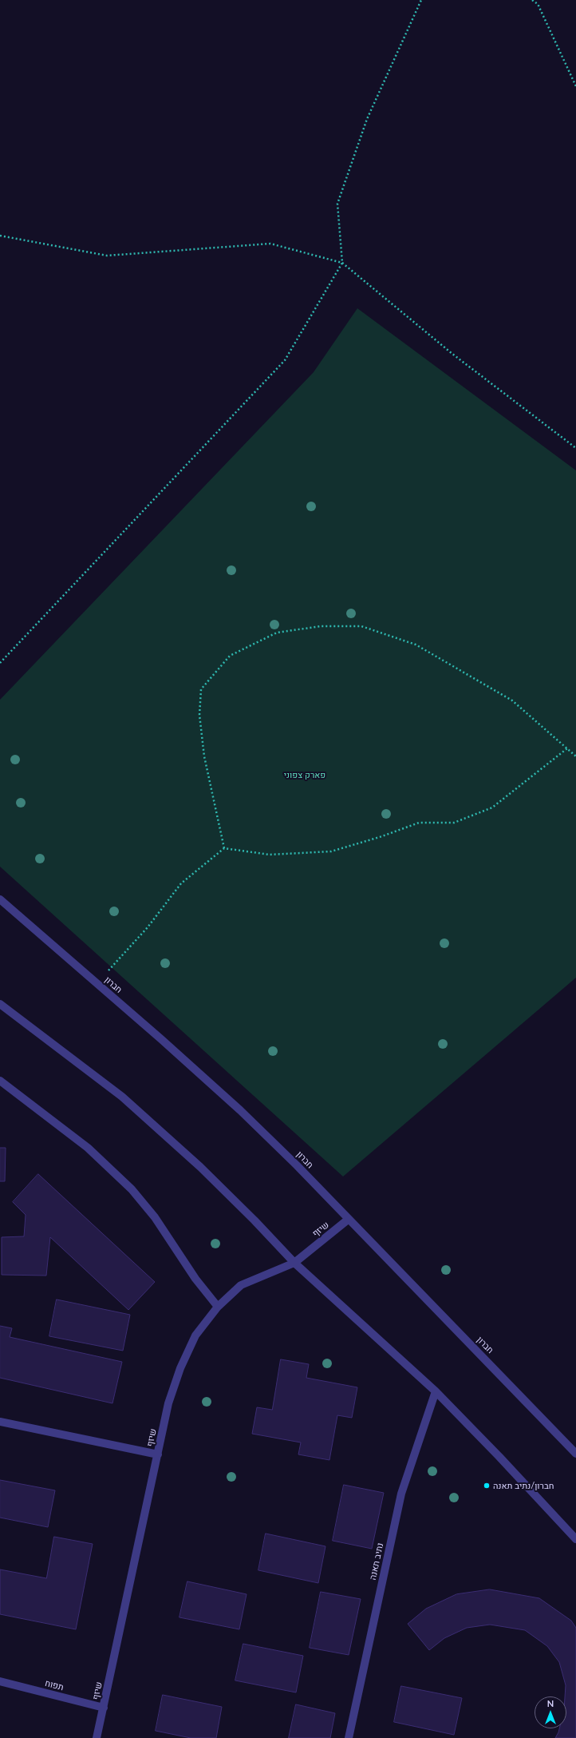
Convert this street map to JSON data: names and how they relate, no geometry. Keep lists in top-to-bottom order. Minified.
{"streets":{"street":["חברון","שיזף","נתיב תאנה","תפוח"]},"crossings":[["חברון","שיזף"],["שיזף","תפוח"]],"parks":["פארק צפוני"],"places":["חברון/נתיב תאנה"],"north":"top"}
